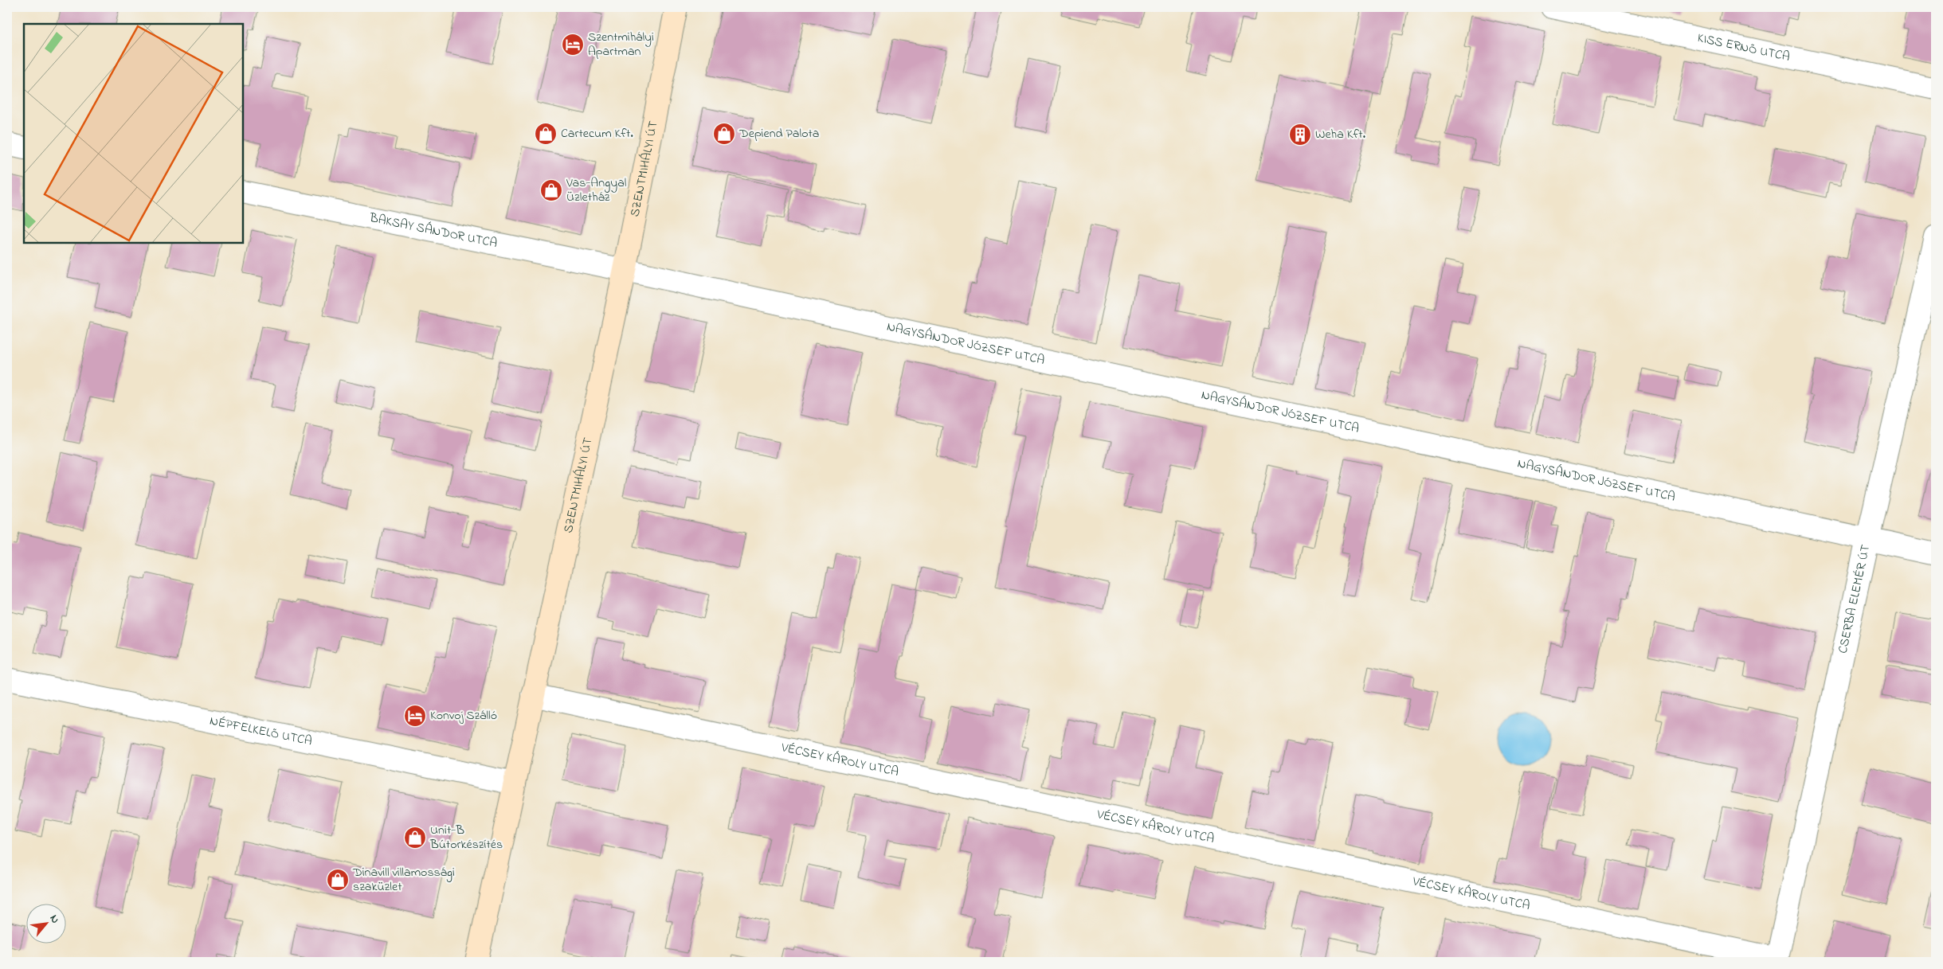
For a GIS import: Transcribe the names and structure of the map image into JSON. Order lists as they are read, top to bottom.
{
  "streets": {
    "main road": ["SZENTMIHÁLYI ÚT"],
    "street": [
      "KISS ERNŐ UTCA",
      "BAKSAY SÁNDOR UTCA",
      "NAGYSÁNDOR JÓZSEF UTCA",
      "CSERBA ELEMÉR ÚT",
      "NÉPFELKELŐ UTCA",
      "VÉCSEY KÁROLY UTCA"
    ]
  },
  "crossings": [
    ["SZENTMIHÁLYI ÚT", "BAKSAY SÁNDOR UTCA"],
    ["SZENTMIHÁLYI ÚT", "NAGYSÁNDOR JÓZSEF UTCA"],
    ["SZENTMIHÁLYI ÚT", "NÉPFELKELŐ UTCA"],
    ["SZENTMIHÁLYI ÚT", "VÉCSEY KÁROLY UTCA"],
    ["BAKSAY SÁNDOR UTCA", "NAGYSÁNDOR JÓZSEF UTCA"],
    ["NAGYSÁNDOR JÓZSEF UTCA", "CSERBA ELEMÉR ÚT"],
    ["CSERBA ELEMÉR ÚT", "VÉCSEY KÁROLY UTCA"]
  ],
  "places": {
    "hotel": ["Szentmihályi Apartman", "Konvoj Szálló"],
    "shop": [
      "Cartecum Kft.",
      "Depiend Palota",
      "Vas-Angyal Üzletház",
      "Unit-B Bútorkészítés",
      "Dinavill villamossági szaküzlet"
    ],
    "building": ["Weha Kft."]
  },
  "north": "top right"
}
